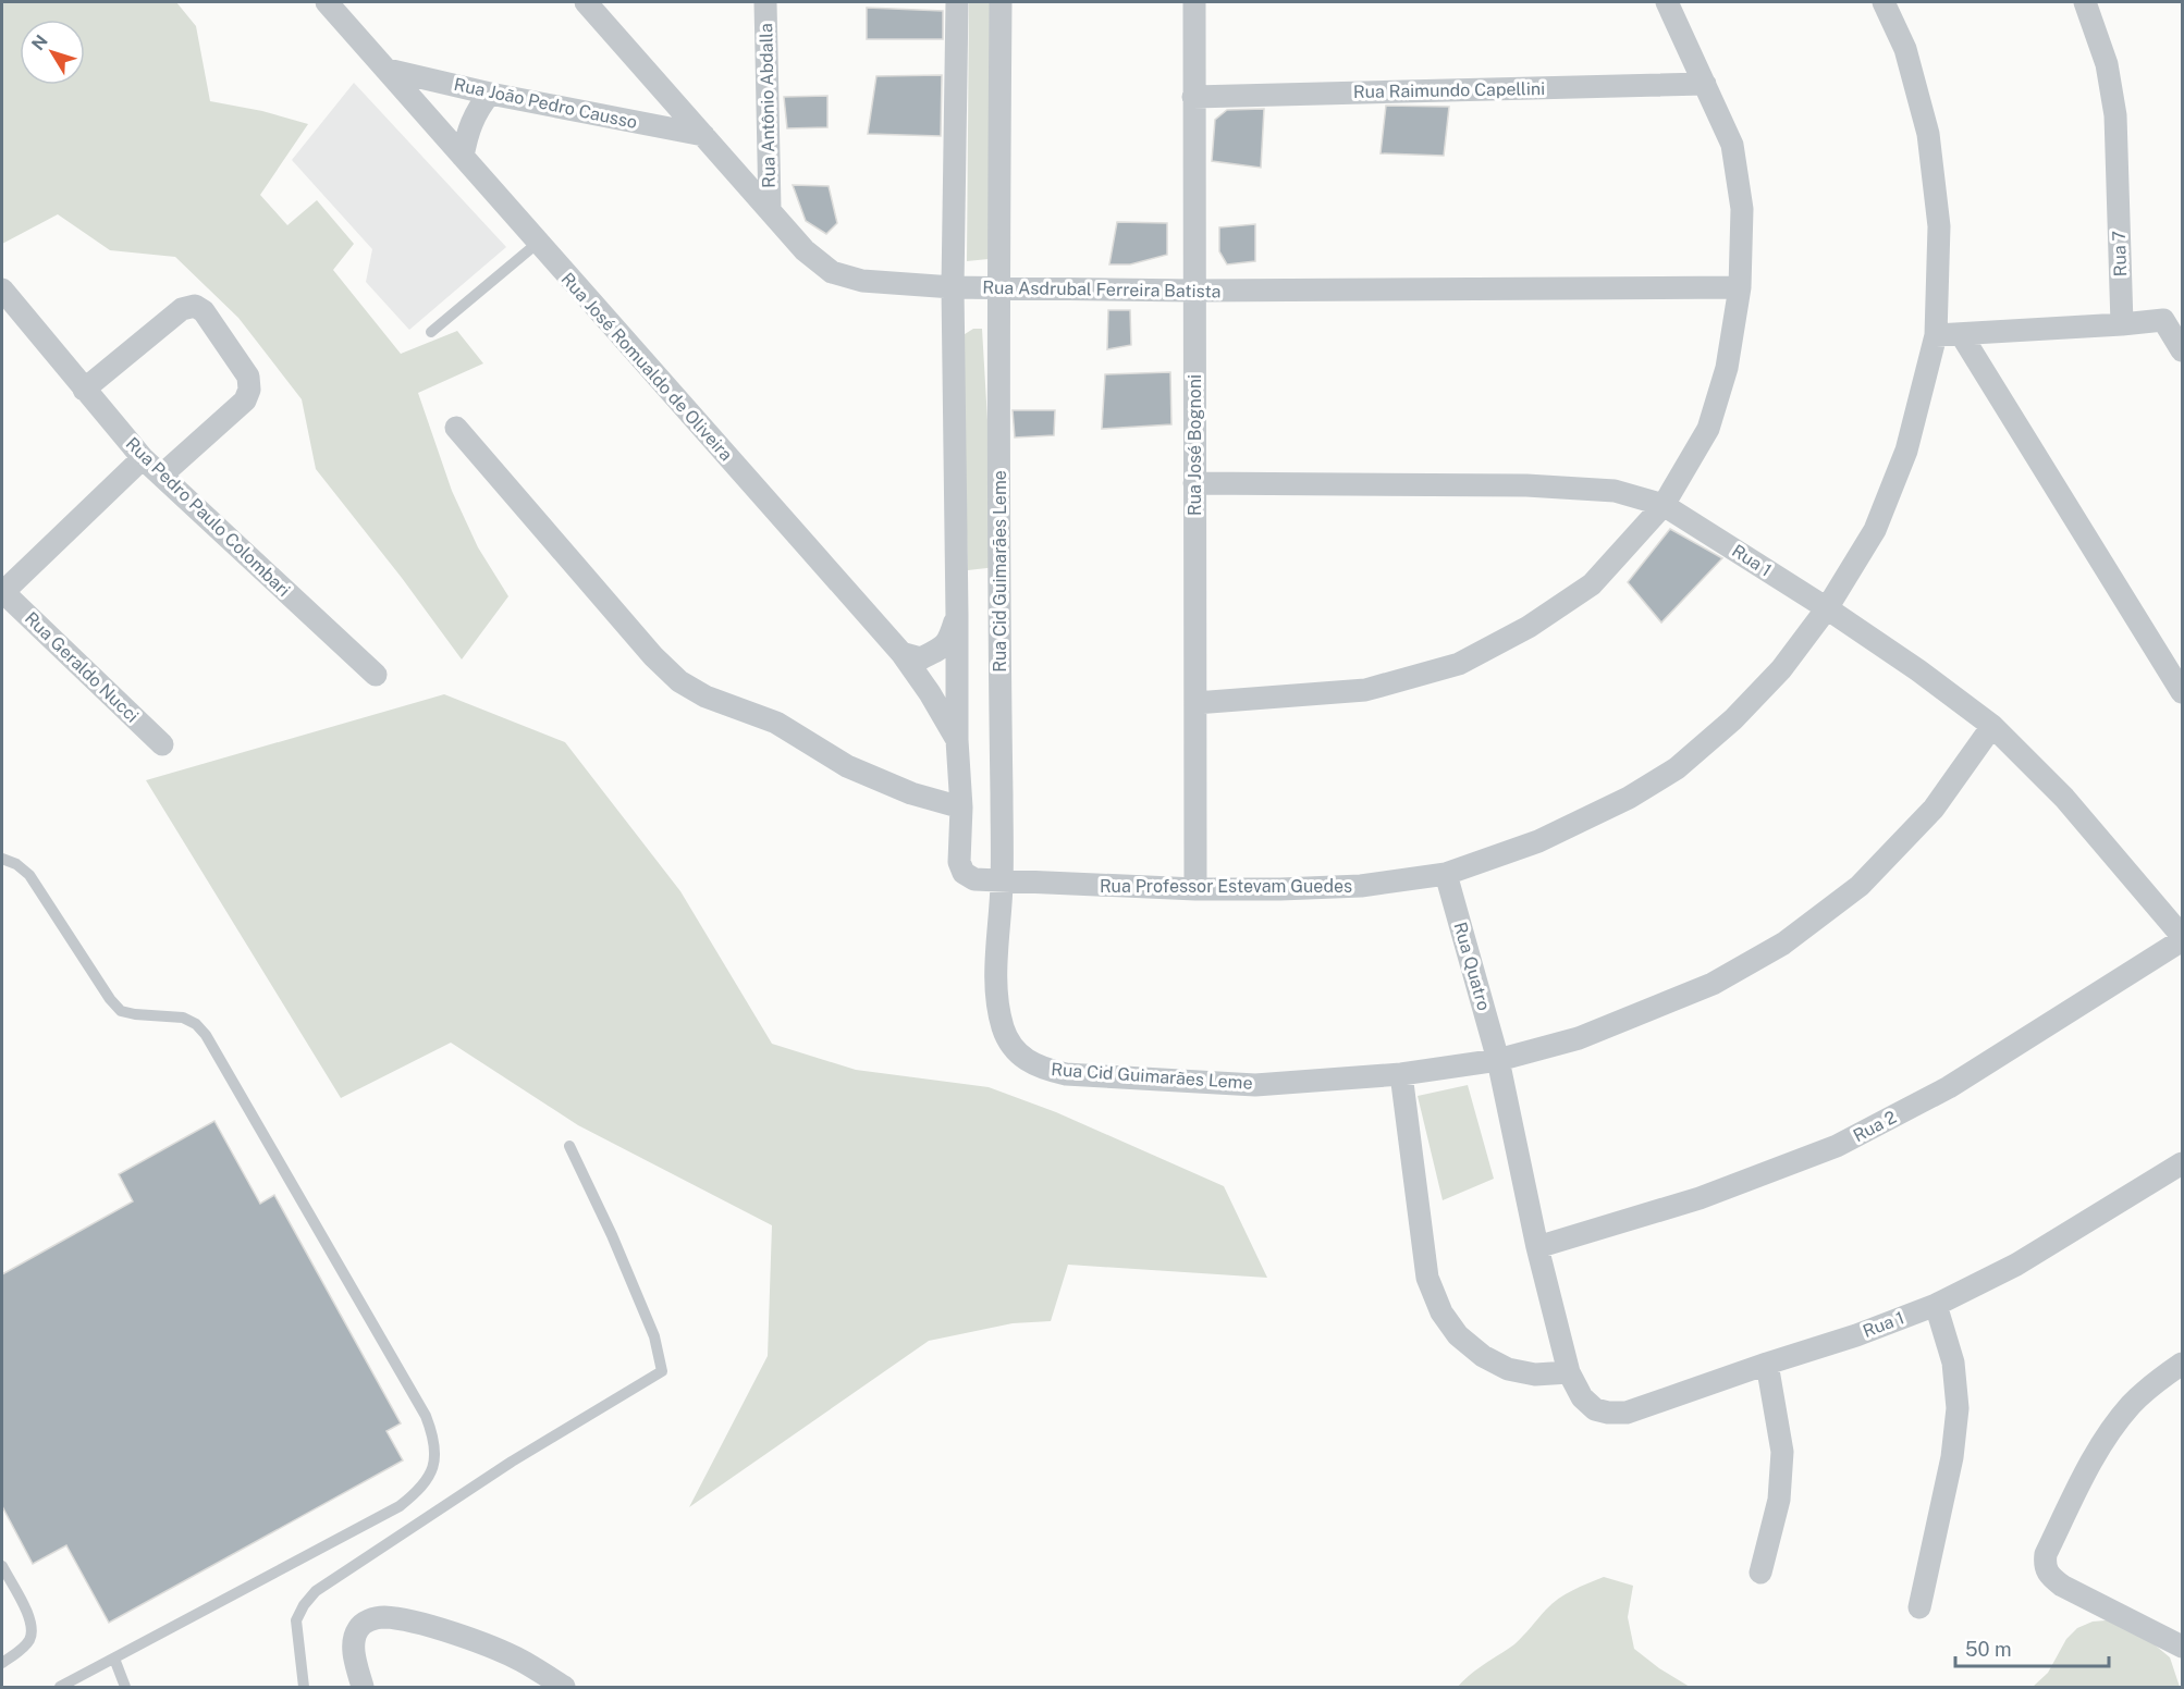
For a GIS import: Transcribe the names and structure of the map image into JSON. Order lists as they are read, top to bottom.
{
  "streets": {
    "street": [
      "Rua Raimundo Capellini",
      "Rua João Pedro Causso",
      "Rua Antônio Abdalla",
      "Rua 7",
      "Rua Asdrubal Ferreira Batista",
      "Rua José Romualdo de Oliveira",
      "Rua José Bognoni",
      "Rua Pedro Paulo Colombari",
      "Rua 1",
      "Rua Cid Guimarães Leme",
      "Rua Geraldo Nucci",
      "Rua Professor Estevam Guedes",
      "Rua Quatro",
      "Rua 2"
    ]
  },
  "crossings": [
    ["Rua Raimundo Capellini", "Rua José Bognoni"],
    ["Rua João Pedro Causso", "Rua Asdrubal Ferreira Batista"],
    ["Rua João Pedro Causso", "Rua José Romualdo de Oliveira"],
    ["Rua Antônio Abdalla", "Rua Asdrubal Ferreira Batista"],
    ["Rua Asdrubal Ferreira Batista", "Rua José Bognoni"],
    ["Rua Asdrubal Ferreira Batista", "Rua Cid Guimarães Leme"],
    ["Rua José Bognoni", "Rua 1"],
    ["Rua José Bognoni", "Rua Professor Estevam Guedes"],
    ["Rua 1", "Rua Cid Guimarães Leme"],
    ["Rua 1", "Rua Professor Estevam Guedes"],
    ["Rua 1", "Rua Quatro"],
    ["Rua 1", "Rua 2"],
    ["Rua Cid Guimarães Leme", "Rua Professor Estevam Guedes"],
    ["Rua Cid Guimarães Leme", "Rua Quatro"],
    ["Rua Professor Estevam Guedes", "Rua Quatro"],
    ["Rua Quatro", "Rua 2"]
  ],
  "scale_bar": "50 m",
  "north": "top left"
}
